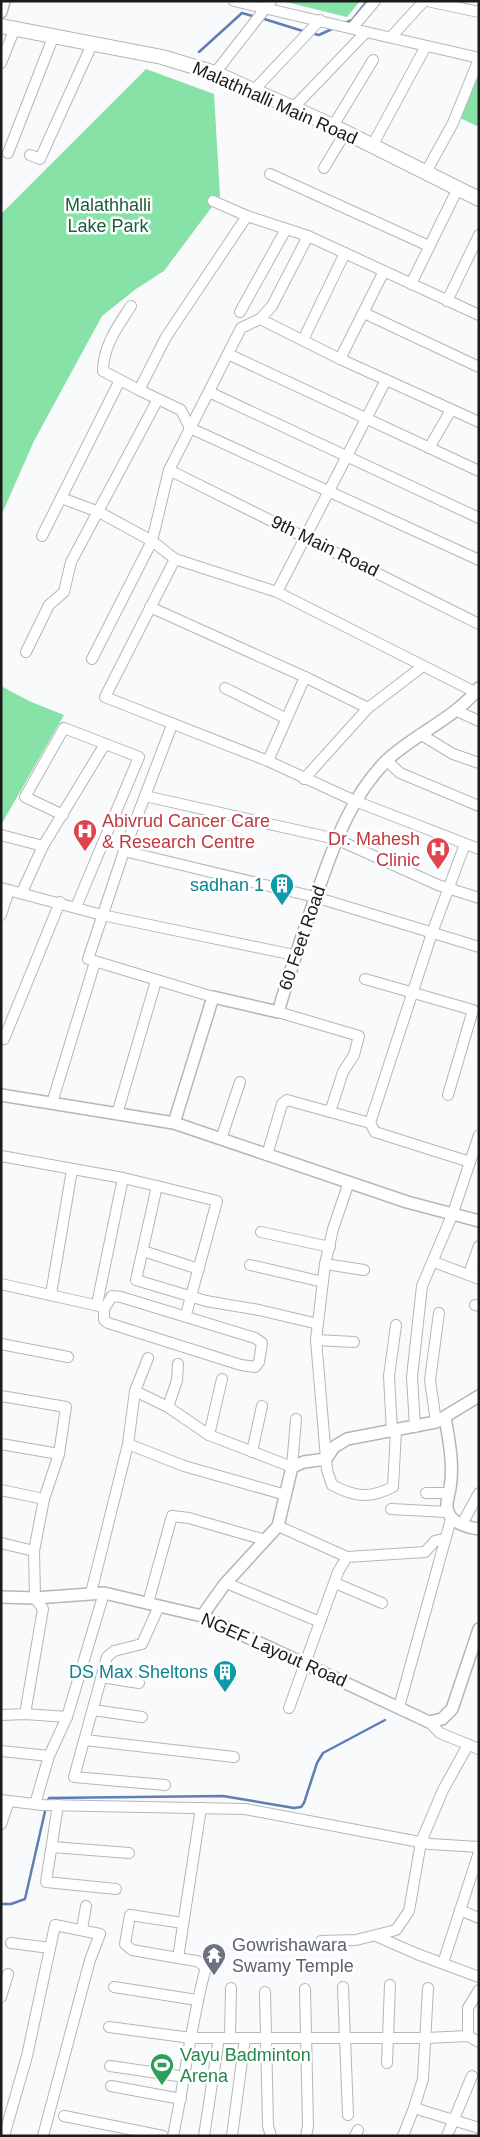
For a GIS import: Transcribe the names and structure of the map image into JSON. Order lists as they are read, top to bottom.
{
  "streets": {
    "main road": ["Malathhalli Main Road"],
    "street": ["9th Main Road", "60 Feet Road", "NGEF Layout Road"]
  },
  "parks": ["Malathhalli Lake Park"],
  "places": {
    "hospital": ["Abivrud Cancer Care & Research Centre", "Dr. Mahesh Clinic"],
    "building": ["sadhan 1", "DS Max Sheltons"],
    "temple": ["Gowrishawara Swamy Temple"],
    "sports": ["Vayu Badminton Arena"]
  }
}
